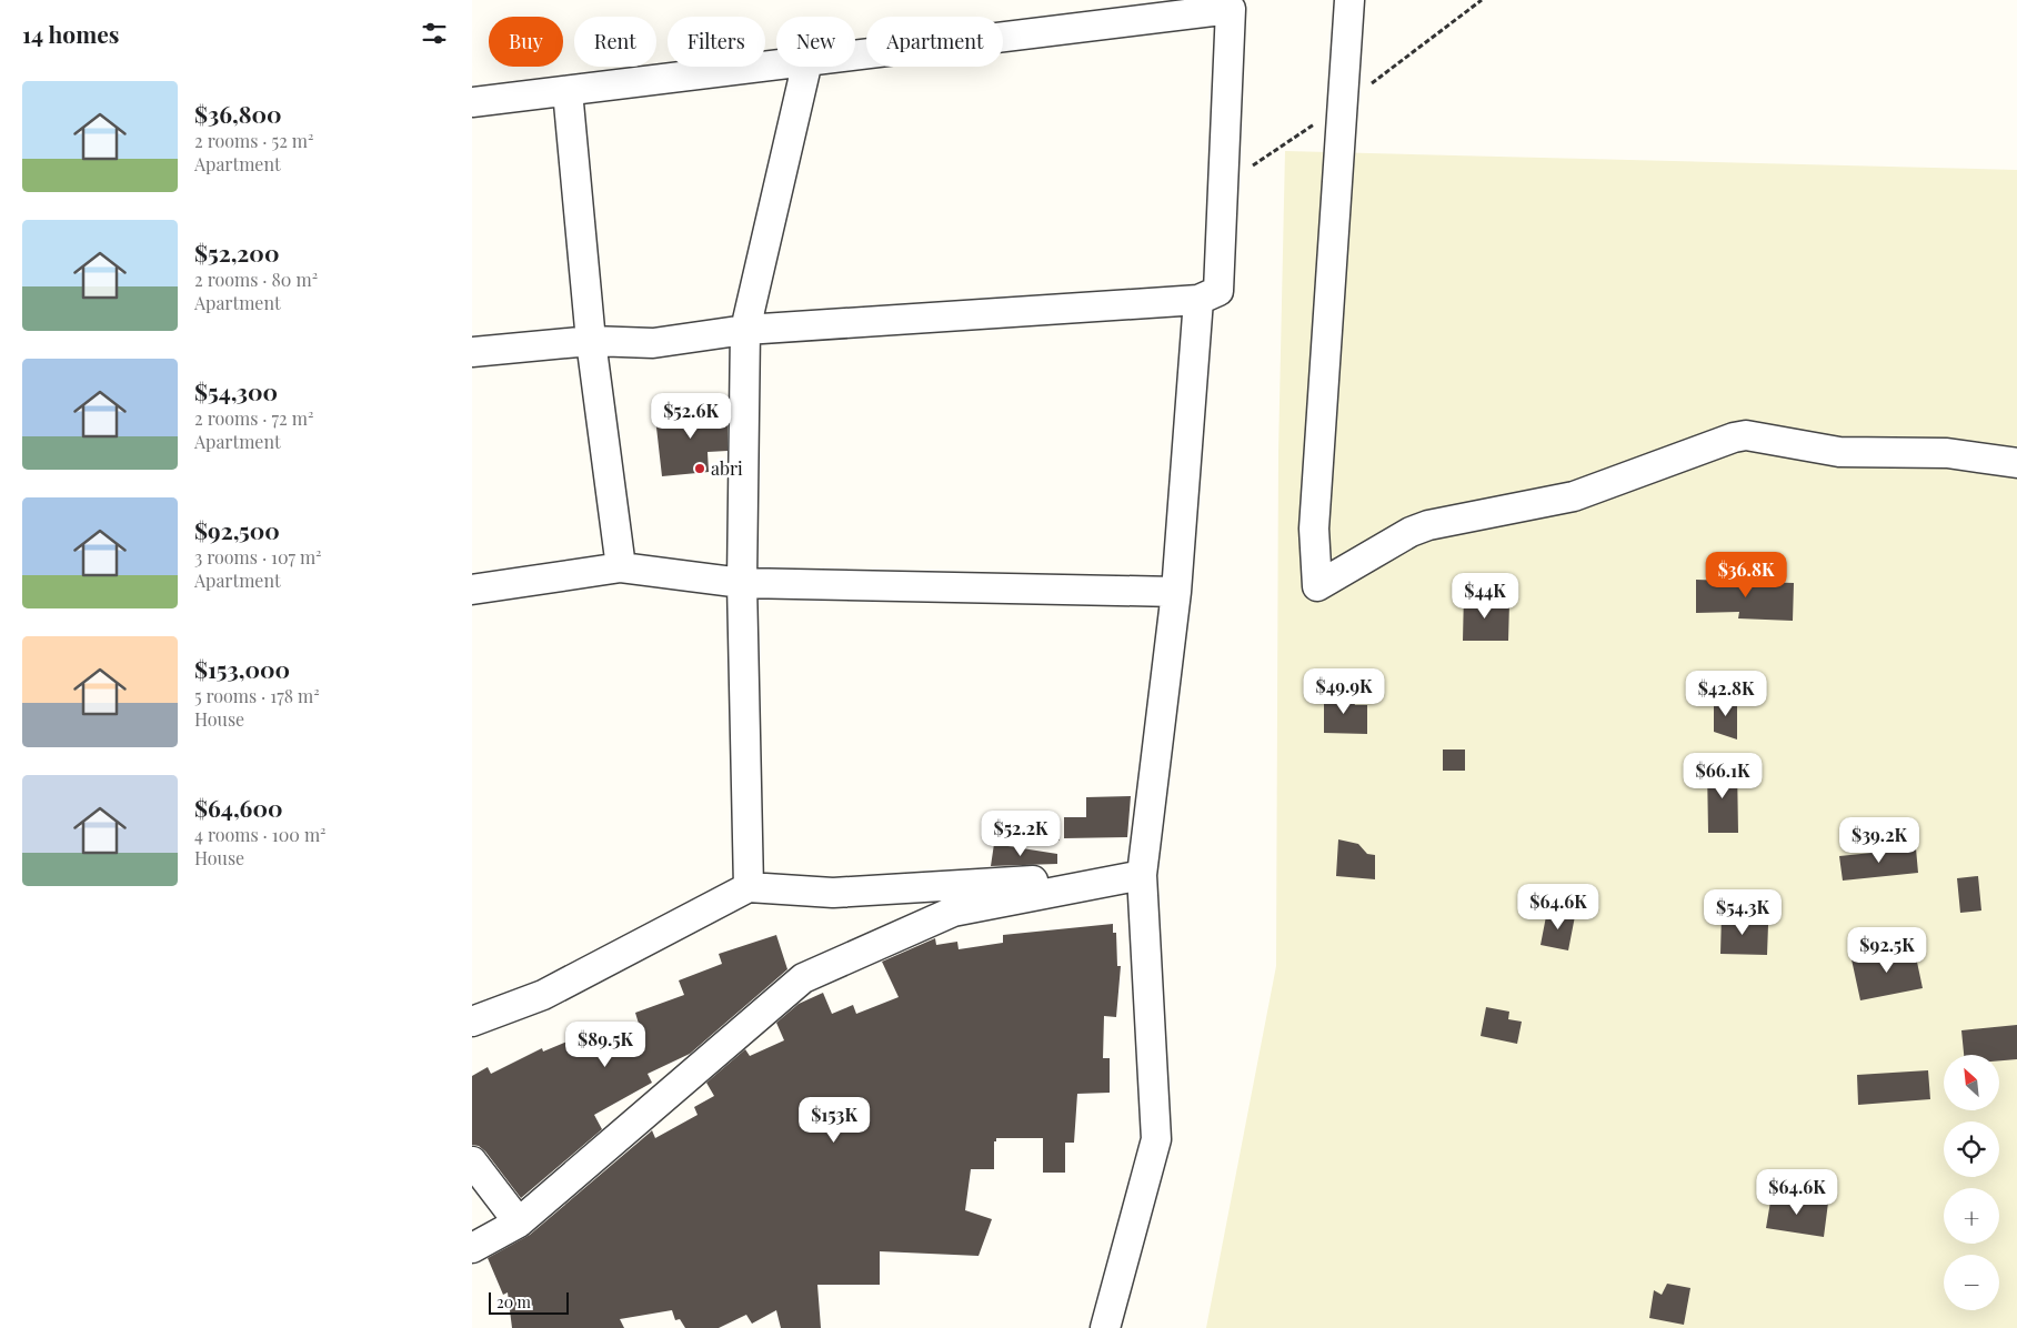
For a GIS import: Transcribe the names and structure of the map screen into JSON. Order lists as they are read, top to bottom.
{
  "places": ["abri"],
  "scale_bar": "20 m",
  "north": "top left",
  "page": {
    "heading": "14 homes",
    "chip": [
      "Buy",
      "Rent",
      "Filters",
      "New",
      "Apartment"
    ],
    "list": [
      {
        "name": "$36,800",
        "note": "2 rooms · 52 m² · Apartment"
      },
      {
        "name": "$52,200",
        "note": "2 rooms · 80 m² · Apartment"
      },
      {
        "name": "$54,300",
        "note": "2 rooms · 72 m² · Apartment"
      },
      {
        "name": "$92,500",
        "note": "3 rooms · 107 m² · Apartment"
      },
      {
        "name": "$153,000",
        "note": "5 rooms · 178 m² · House"
      },
      {
        "name": "$64,600",
        "note": "4 rooms · 100 m² · House"
      }
    ],
    "price": [
      "$52.6K",
      "$36.8K",
      "$44K",
      "$49.9K",
      "$42.8K",
      "$66.1K",
      "$52.2K",
      "$39.2K",
      "$64.6K",
      "$54.3K",
      "$92.5K",
      "$89.5K",
      "$153K",
      "$64.6K"
    ],
    "map_buttons": ["+", "−"],
    "scale": "20 m"
  }
}
